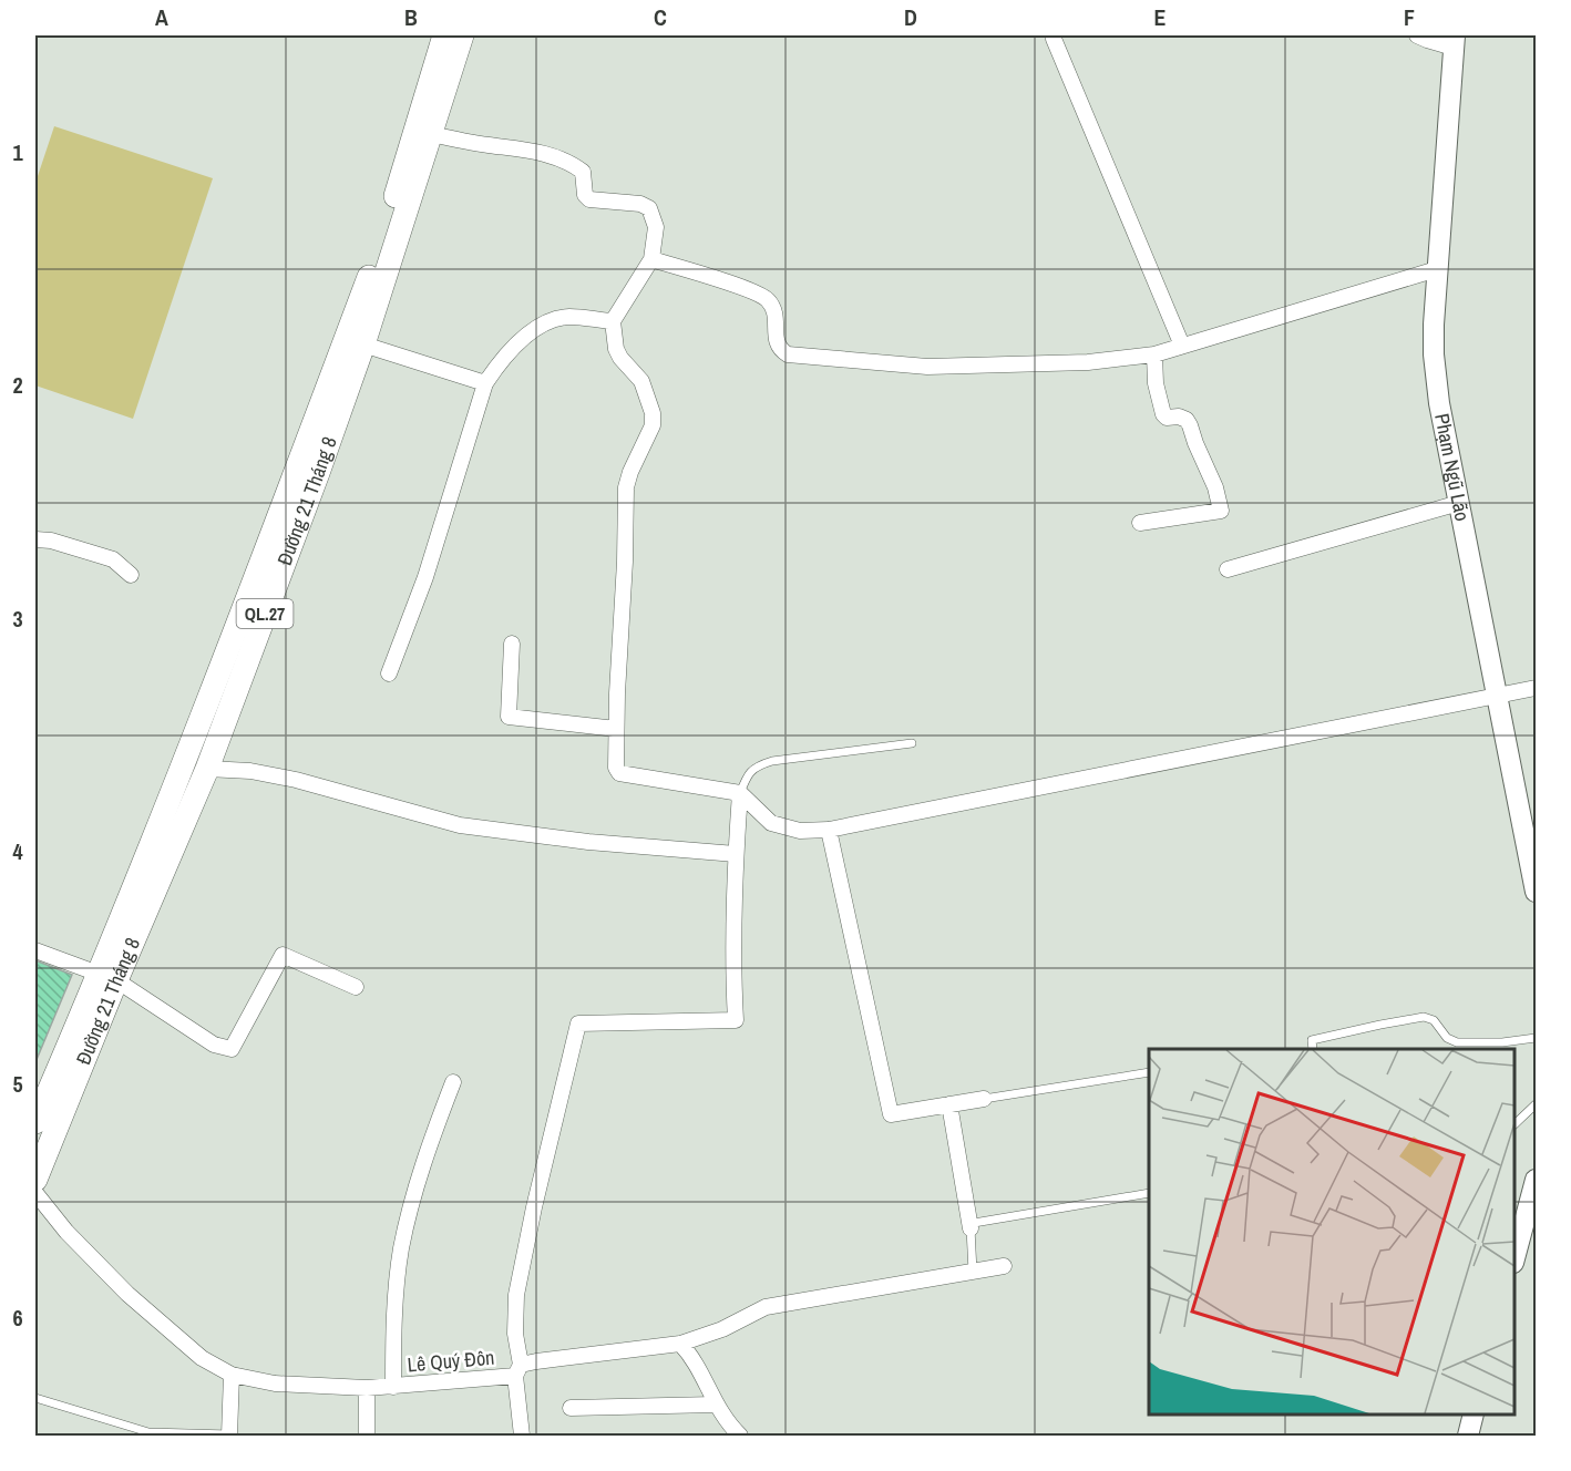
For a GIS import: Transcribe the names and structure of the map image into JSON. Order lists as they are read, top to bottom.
{
  "streets": {
    "main road": ["Đường 21 Tháng 8", "QL.27"],
    "street": ["Phạm Ngũ Lão", "Lê Quý Đôn"]
  },
  "grid": {
    "columns": [
      "A",
      "B",
      "C",
      "D",
      "E",
      "F"
    ],
    "rows": [
      "1",
      "2",
      "3",
      "4",
      "5",
      "6"
    ]
  }
}
